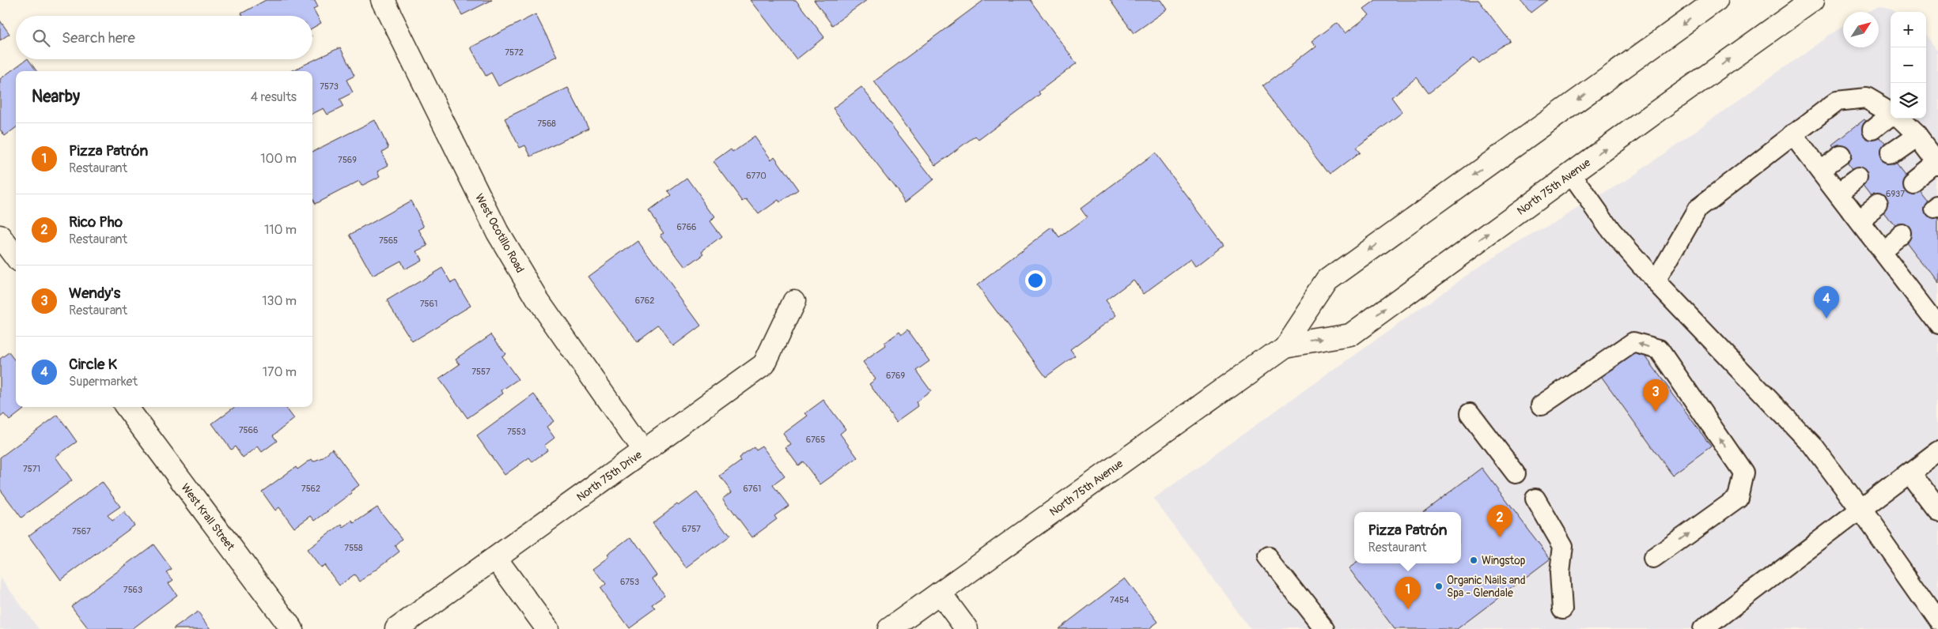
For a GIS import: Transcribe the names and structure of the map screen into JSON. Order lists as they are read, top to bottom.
{
  "streets": {
    "main road": [
      "North 75th Avenue",
      "West Ocotillo Road",
      "North 75th Drive",
      "West Krall Street"
    ]
  },
  "crossings": [
    ["West Ocotillo Road", "North 75th Drive"]
  ],
  "places": ["Wingstop", "Organic Nails and Spa - Glendale"],
  "house_numbers": [
    "7572",
    "7573",
    "7568",
    "7569",
    "6770",
    "6937",
    "6766",
    "7565",
    "6762",
    "7561",
    "7557",
    "6769",
    "7566",
    "7553",
    "6765",
    "7571",
    "7562",
    "6761",
    "6757",
    "7567",
    "7558",
    "6753",
    "7563",
    "7454"
  ],
  "north": "top right",
  "page": {
    "map_buttons": ["+", "−"],
    "search": "Search here",
    "heading": ["Nearby", "4 results"],
    "list": [
      {
        "mark": "1",
        "name": "Pizza Patrón",
        "note": "Restaurant",
        "value": "100 m"
      },
      {
        "mark": "2",
        "name": "Rico Pho",
        "note": "Restaurant",
        "value": "110 m"
      },
      {
        "mark": "3",
        "name": "Wendy's",
        "note": "Restaurant",
        "value": "130 m"
      },
      {
        "mark": "4",
        "name": "Circle K",
        "note": "Supermarket",
        "value": "170 m"
      }
    ],
    "pins": [
      "4",
      "3",
      "2",
      "1"
    ],
    "popup": ["Pizza Patrón", "Restaurant"]
  }
}
